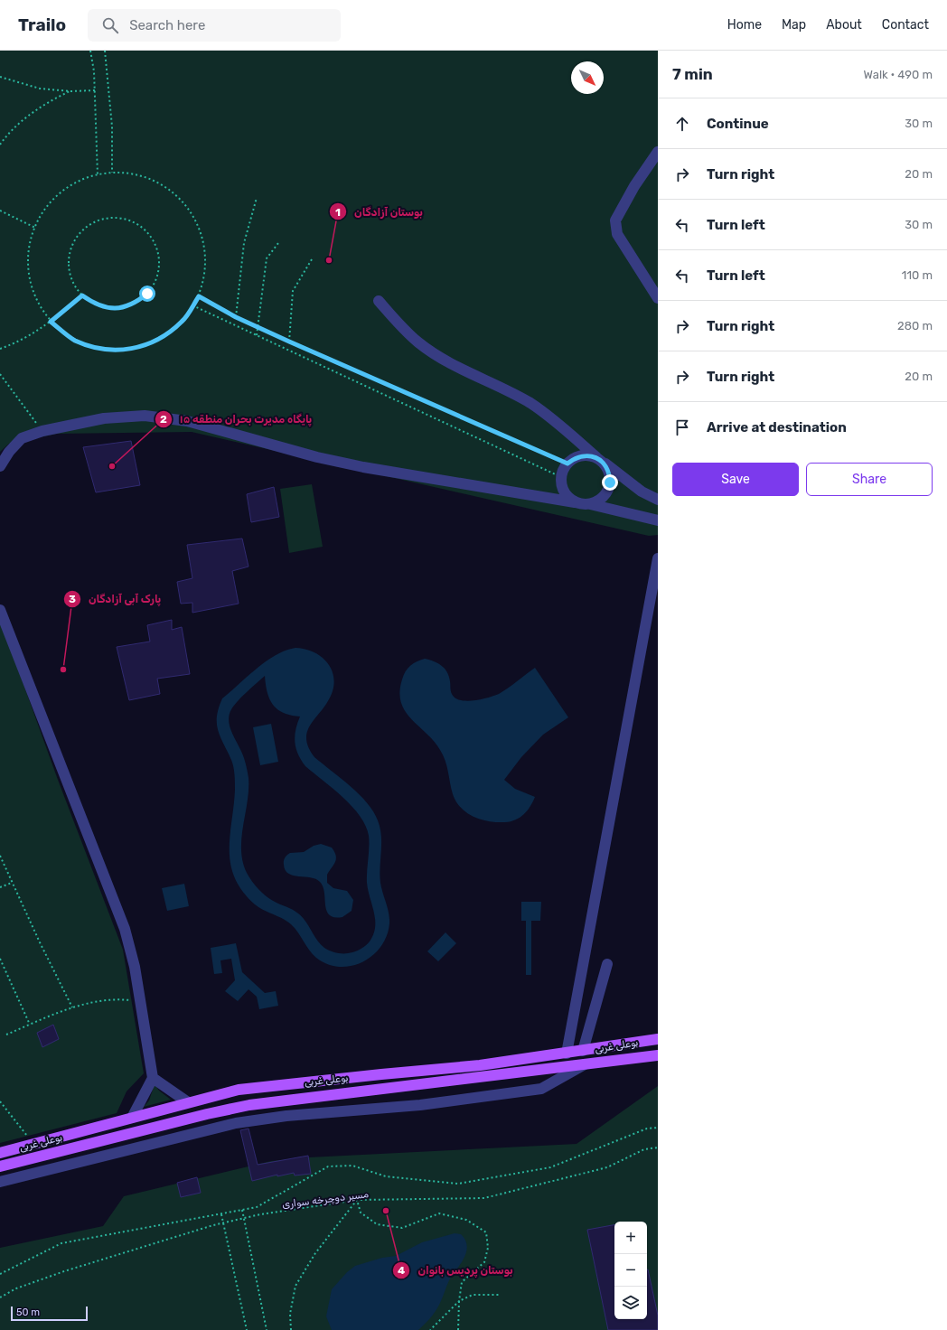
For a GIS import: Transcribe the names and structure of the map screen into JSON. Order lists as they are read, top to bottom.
{
  "streets": {
    "main road": ["بوعلی غربی"],
    "path": ["مسیر دوچرخه سواری"]
  },
  "places": [
    "بوستان آزادگان",
    "پایگاه مدیرت بحران منطقه ۱۵",
    "پارک آبی آزادگان",
    "بوستان پردیس بانوان"
  ],
  "scale_bar": "50 m",
  "north": "bottom right",
  "page": {
    "header": "Trailo",
    "search": "Search here",
    "nav": [
      "Home",
      "Map",
      "About",
      "Contact"
    ],
    "heading": ["7 min", "Walk · 490 m"],
    "list": [
      ["Continue", "30 m"],
      ["Turn right", "20 m"],
      ["Turn left", "30 m"],
      ["Turn left", "110 m"],
      ["Turn right", "280 m"],
      ["Turn right", "20 m"],
      "Arrive at destination"
    ],
    "buttons": ["Save", "Share"],
    "map_buttons": ["+", "−"],
    "scale": "50 m"
  }
}
